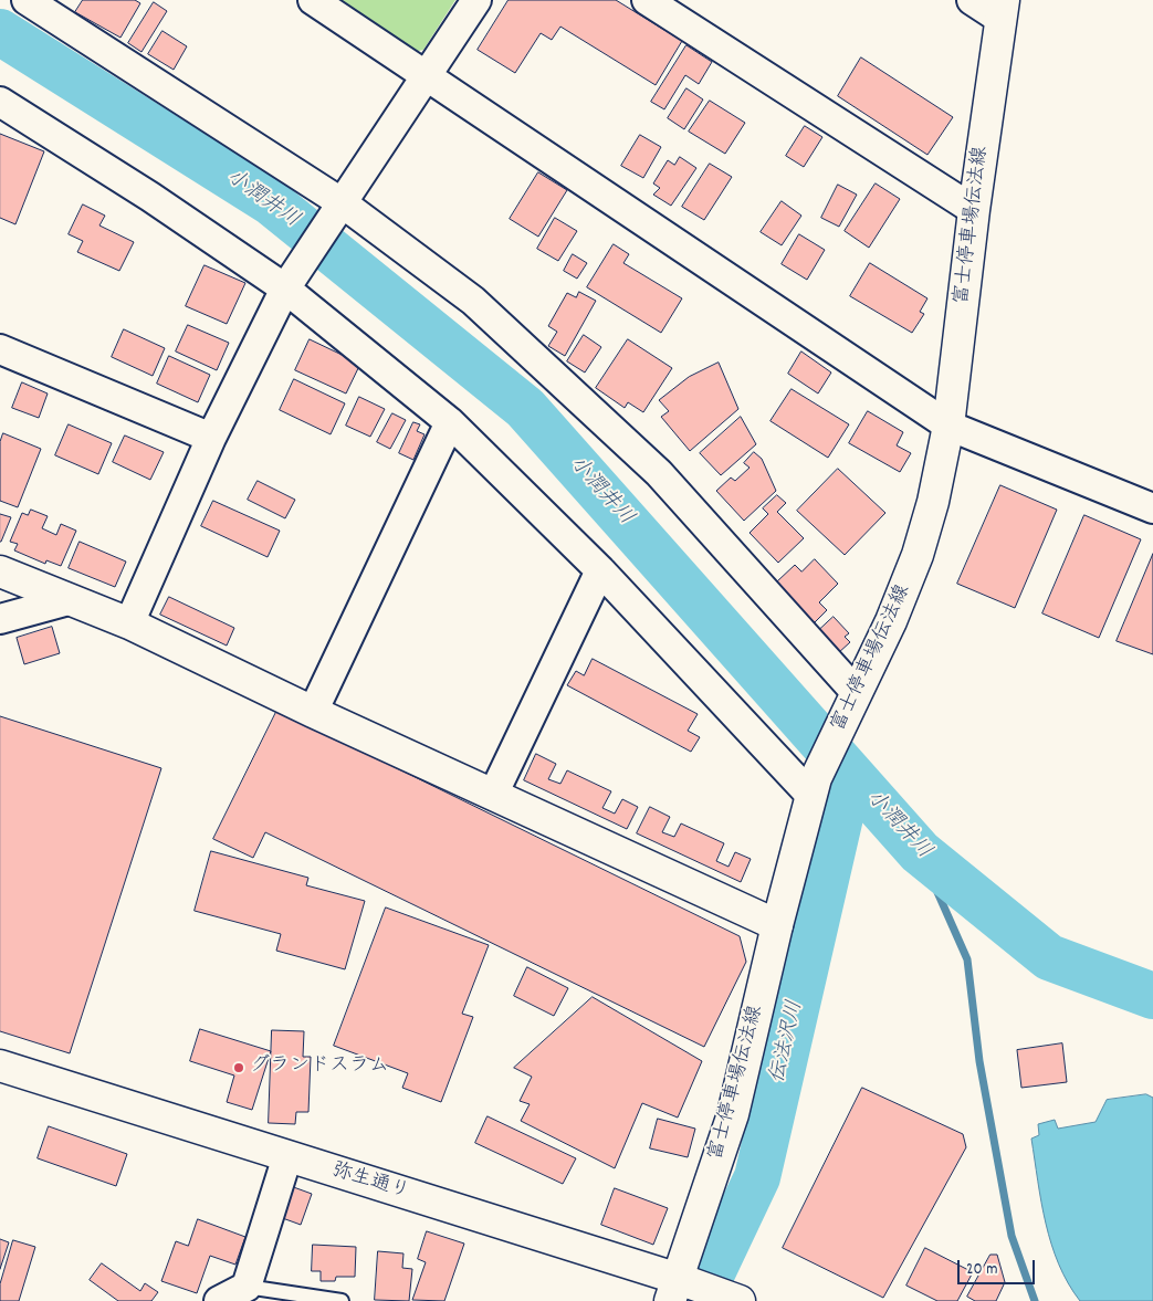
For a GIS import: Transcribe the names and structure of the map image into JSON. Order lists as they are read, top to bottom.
{
  "streets": {
    "street": ["富士停車場伝法線", "弥生通り"]
  },
  "crossings": [
    ["富士停車場伝法線", "弥生通り"]
  ],
  "water": ["小潤井川", "伝法沢川"],
  "places": ["グランドスラム"],
  "scale_bar": "20 m"
}
